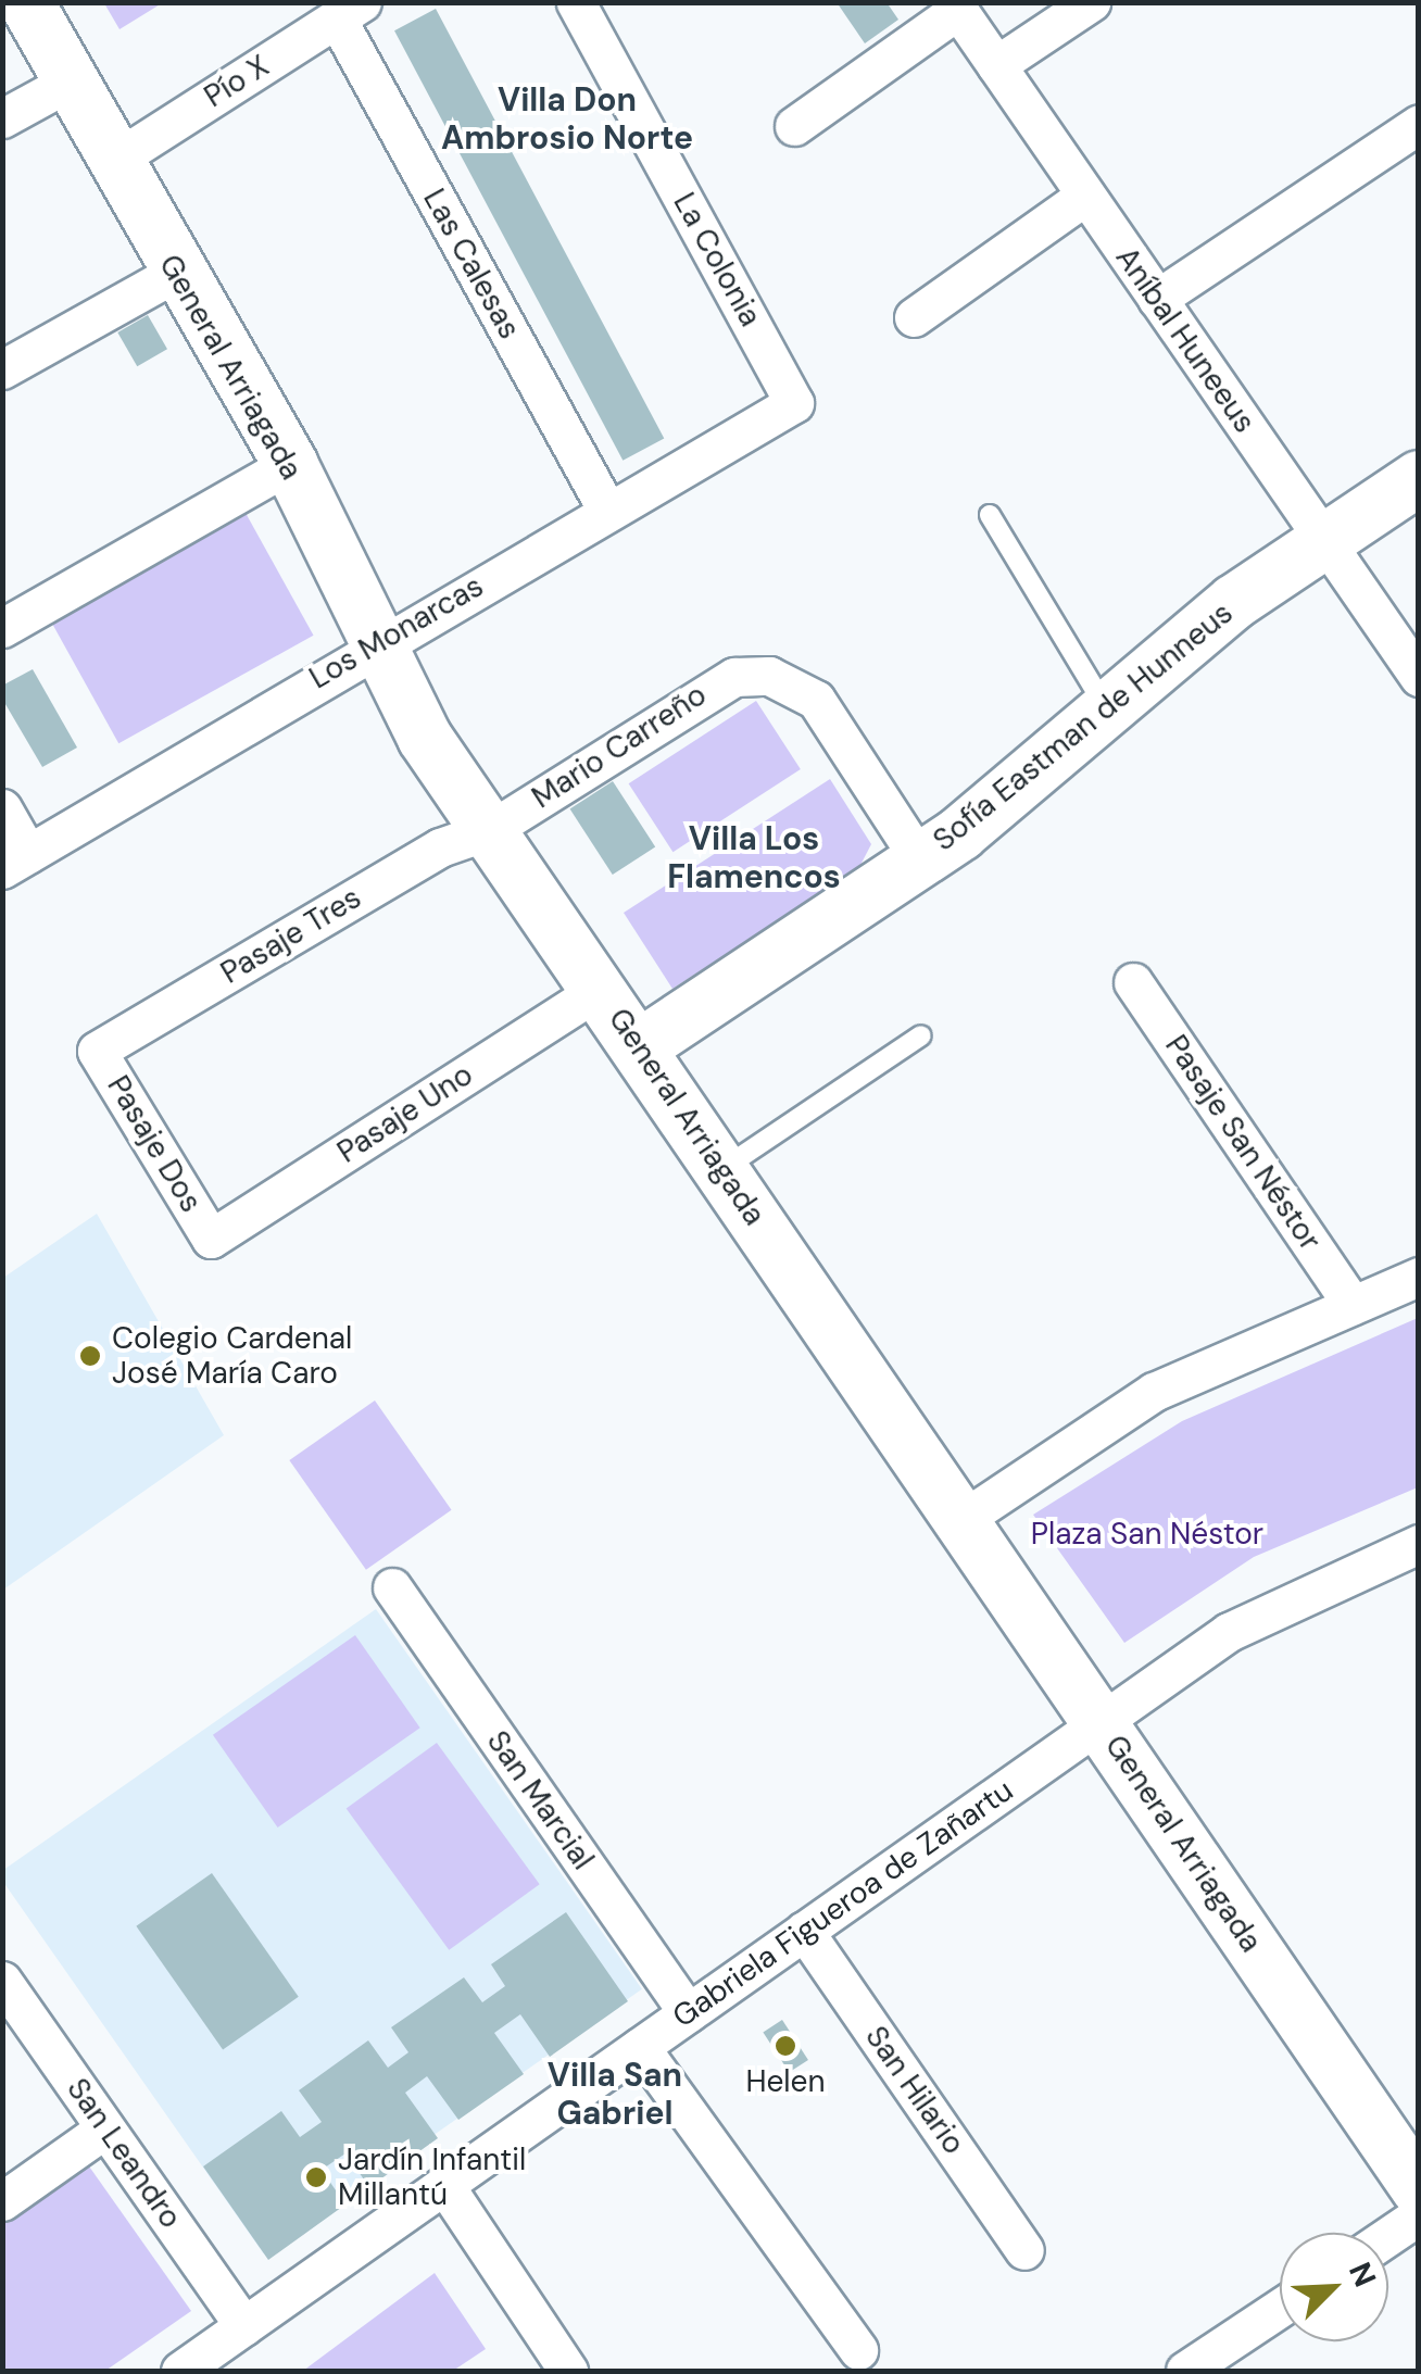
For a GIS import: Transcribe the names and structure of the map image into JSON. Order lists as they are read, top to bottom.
{
  "streets": {
    "street": [
      "Pío X",
      "La Colonia",
      "Las Calesas",
      "Aníbal Huneeus",
      "General Arriagada",
      "Los Monarcas",
      "Sofía Eastman de Hunneus",
      "Mario Carreño",
      "Pasaje Tres",
      "Pasaje Uno",
      "Pasaje San Néstor",
      "Pasaje Dos",
      "San Marcial",
      "Gabriela Figueroa de Zañartu",
      "San Hilario",
      "San Leandro"
    ]
  },
  "crossings": [
    ["Pío X", "Las Calesas"],
    ["Pío X", "General Arriagada"],
    ["La Colonia", "Los Monarcas"],
    ["Las Calesas", "Los Monarcas"],
    ["Aníbal Huneeus", "Sofía Eastman de Hunneus"],
    ["General Arriagada", "Los Monarcas"],
    ["General Arriagada", "Sofía Eastman de Hunneus"],
    ["General Arriagada", "Mario Carreño"],
    ["General Arriagada", "Pasaje Tres"],
    ["General Arriagada", "Pasaje Uno"],
    ["General Arriagada", "Gabriela Figueroa de Zañartu"],
    ["Sofía Eastman de Hunneus", "Mario Carreño"],
    ["Mario Carreño", "Pasaje Tres"],
    ["Pasaje Tres", "Pasaje Dos"],
    ["Pasaje Uno", "Pasaje Dos"],
    ["San Marcial", "Gabriela Figueroa de Zañartu"],
    ["Gabriela Figueroa de Zañartu", "San Hilario"],
    ["Gabriela Figueroa de Zañartu", "San Leandro"]
  ],
  "districts": ["Villa Don Ambrosio Norte", "Villa Los Flamencos", "Villa San Gabriel"],
  "parks": ["Plaza San Néstor"],
  "places": ["Colegio Cardenal José María Caro", "Helen", "Jardín Infantil Millantú"],
  "north": "top right"
}
